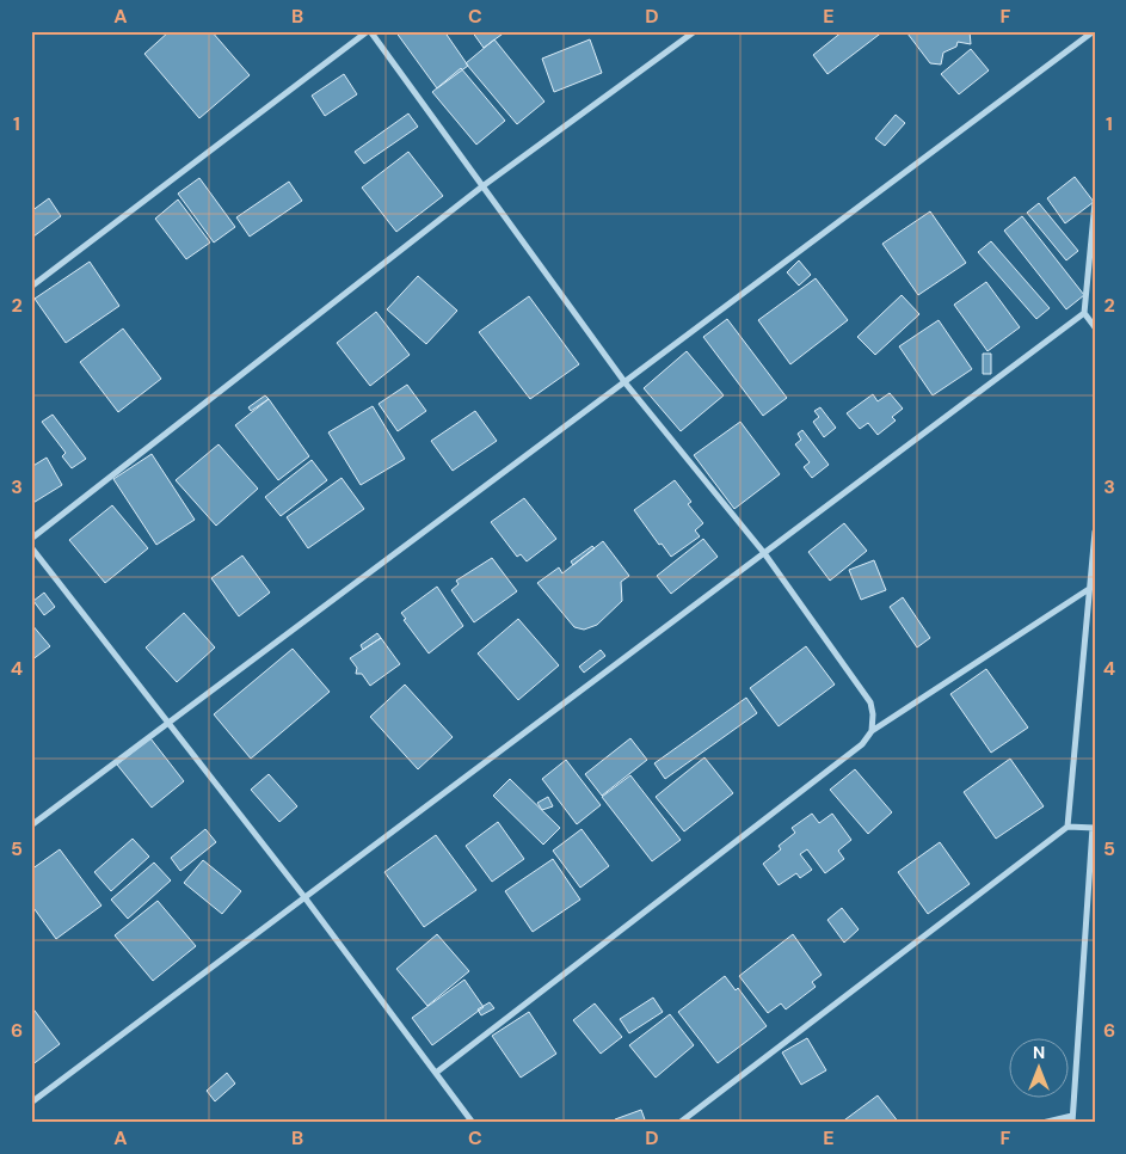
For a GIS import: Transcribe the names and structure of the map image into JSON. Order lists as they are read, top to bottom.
{
  "north": "top",
  "grid": {
    "columns": [
      "A",
      "B",
      "C",
      "D",
      "E",
      "F"
    ],
    "rows": [
      "1",
      "2",
      "3",
      "4",
      "5",
      "6"
    ]
  }
}
